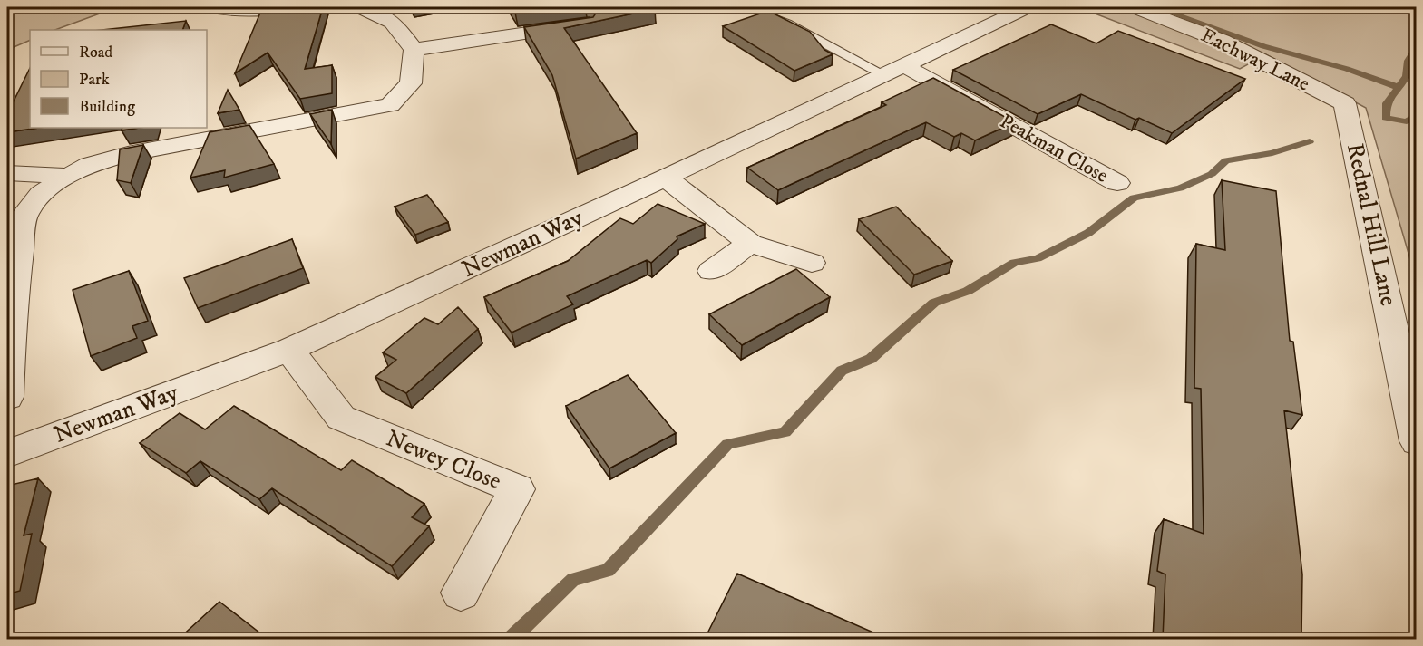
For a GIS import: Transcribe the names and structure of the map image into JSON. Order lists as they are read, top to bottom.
{
  "streets": {
    "street": [
      "Eachway Lane",
      "Peakman Close",
      "Rednal Hill Lane",
      "Newman Way",
      "Newey Close"
    ]
  },
  "crossings": [
    ["Eachway Lane", "Rednal Hill Lane"],
    ["Peakman Close", "Newman Way"],
    ["Newman Way", "Newey Close"]
  ],
  "legend": ["Road", "Park", "Building"]
}
